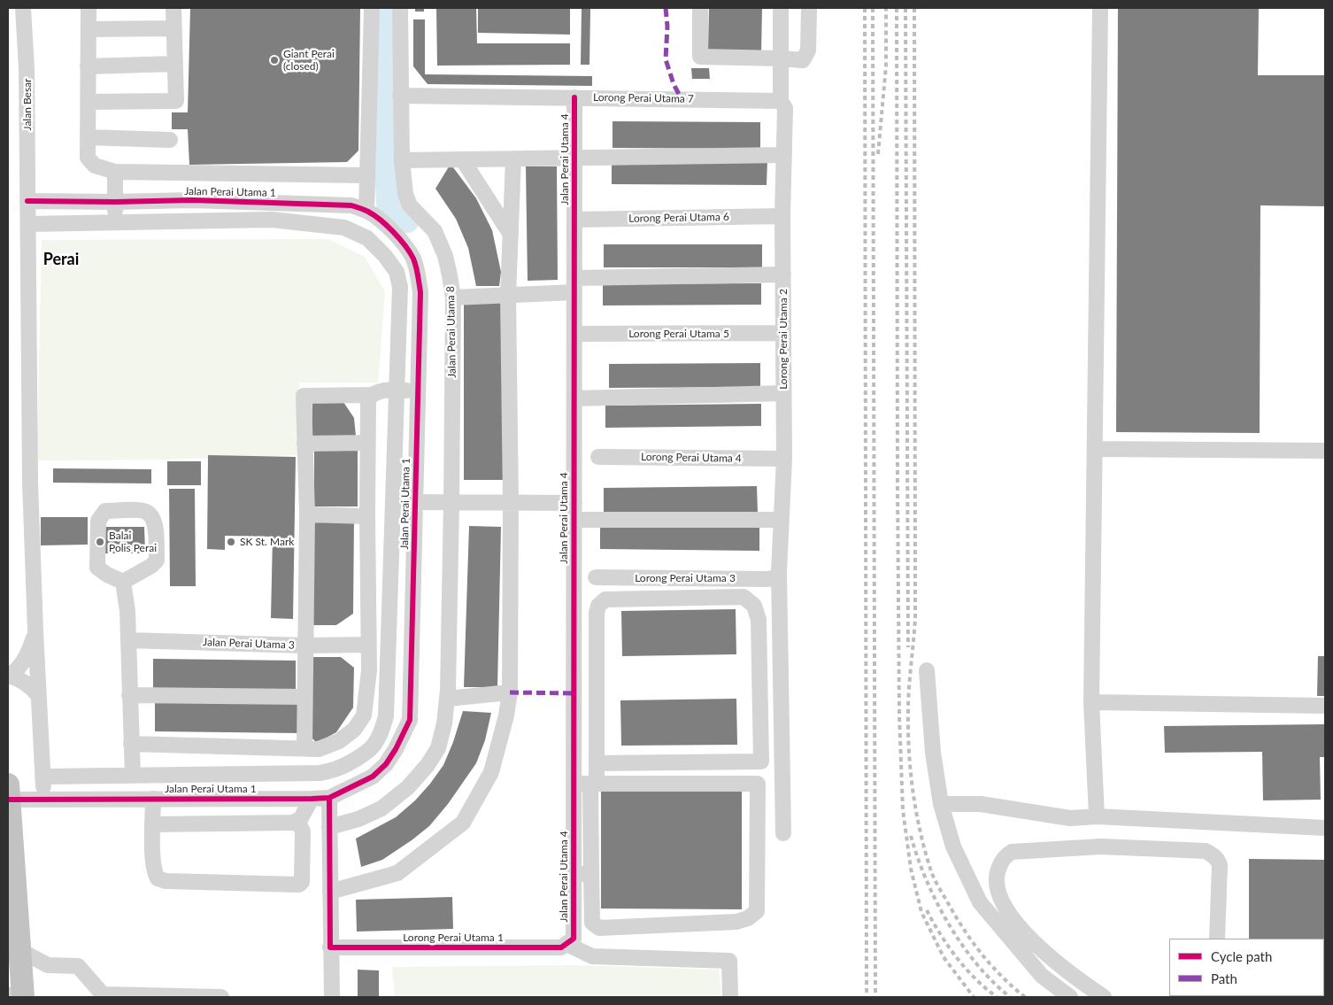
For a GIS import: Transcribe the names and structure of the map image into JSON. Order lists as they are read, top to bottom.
{
  "streets": {
    "street": [
      "Lorong Perai Utama 7",
      "Jalan Besar",
      "Jalan Perai Utama 4",
      "Jalan Perai Utama 1",
      "Lorong Perai Utama 6",
      "Jalan Perai Utama 8",
      "Lorong Perai Utama 5",
      "Lorong Perai Utama 2",
      "Lorong Perai Utama 4",
      "Lorong Perai Utama 3",
      "Jalan Perai Utama 3",
      "Lorong Perai Utama 1"
    ]
  },
  "crossings": [
    ["Lorong Perai Utama 7", "Jalan Perai Utama 4"],
    ["Lorong Perai Utama 7", "Jalan Perai Utama 8"],
    ["Lorong Perai Utama 7", "Lorong Perai Utama 2"],
    ["Jalan Besar", "Jalan Perai Utama 1"],
    ["Jalan Perai Utama 4", "Lorong Perai Utama 6"],
    ["Jalan Perai Utama 4", "Lorong Perai Utama 5"],
    ["Jalan Perai Utama 4", "Lorong Perai Utama 1"],
    ["Lorong Perai Utama 6", "Lorong Perai Utama 2"],
    ["Lorong Perai Utama 5", "Lorong Perai Utama 2"],
    ["Lorong Perai Utama 2", "Lorong Perai Utama 4"],
    ["Lorong Perai Utama 2", "Lorong Perai Utama 3"]
  ],
  "districts": ["Perai"],
  "places": ["Giant Perai (closed)", "Balai Polis Perai", "SK St. Mark"],
  "legend": ["Cycle path", "Path"]
}
